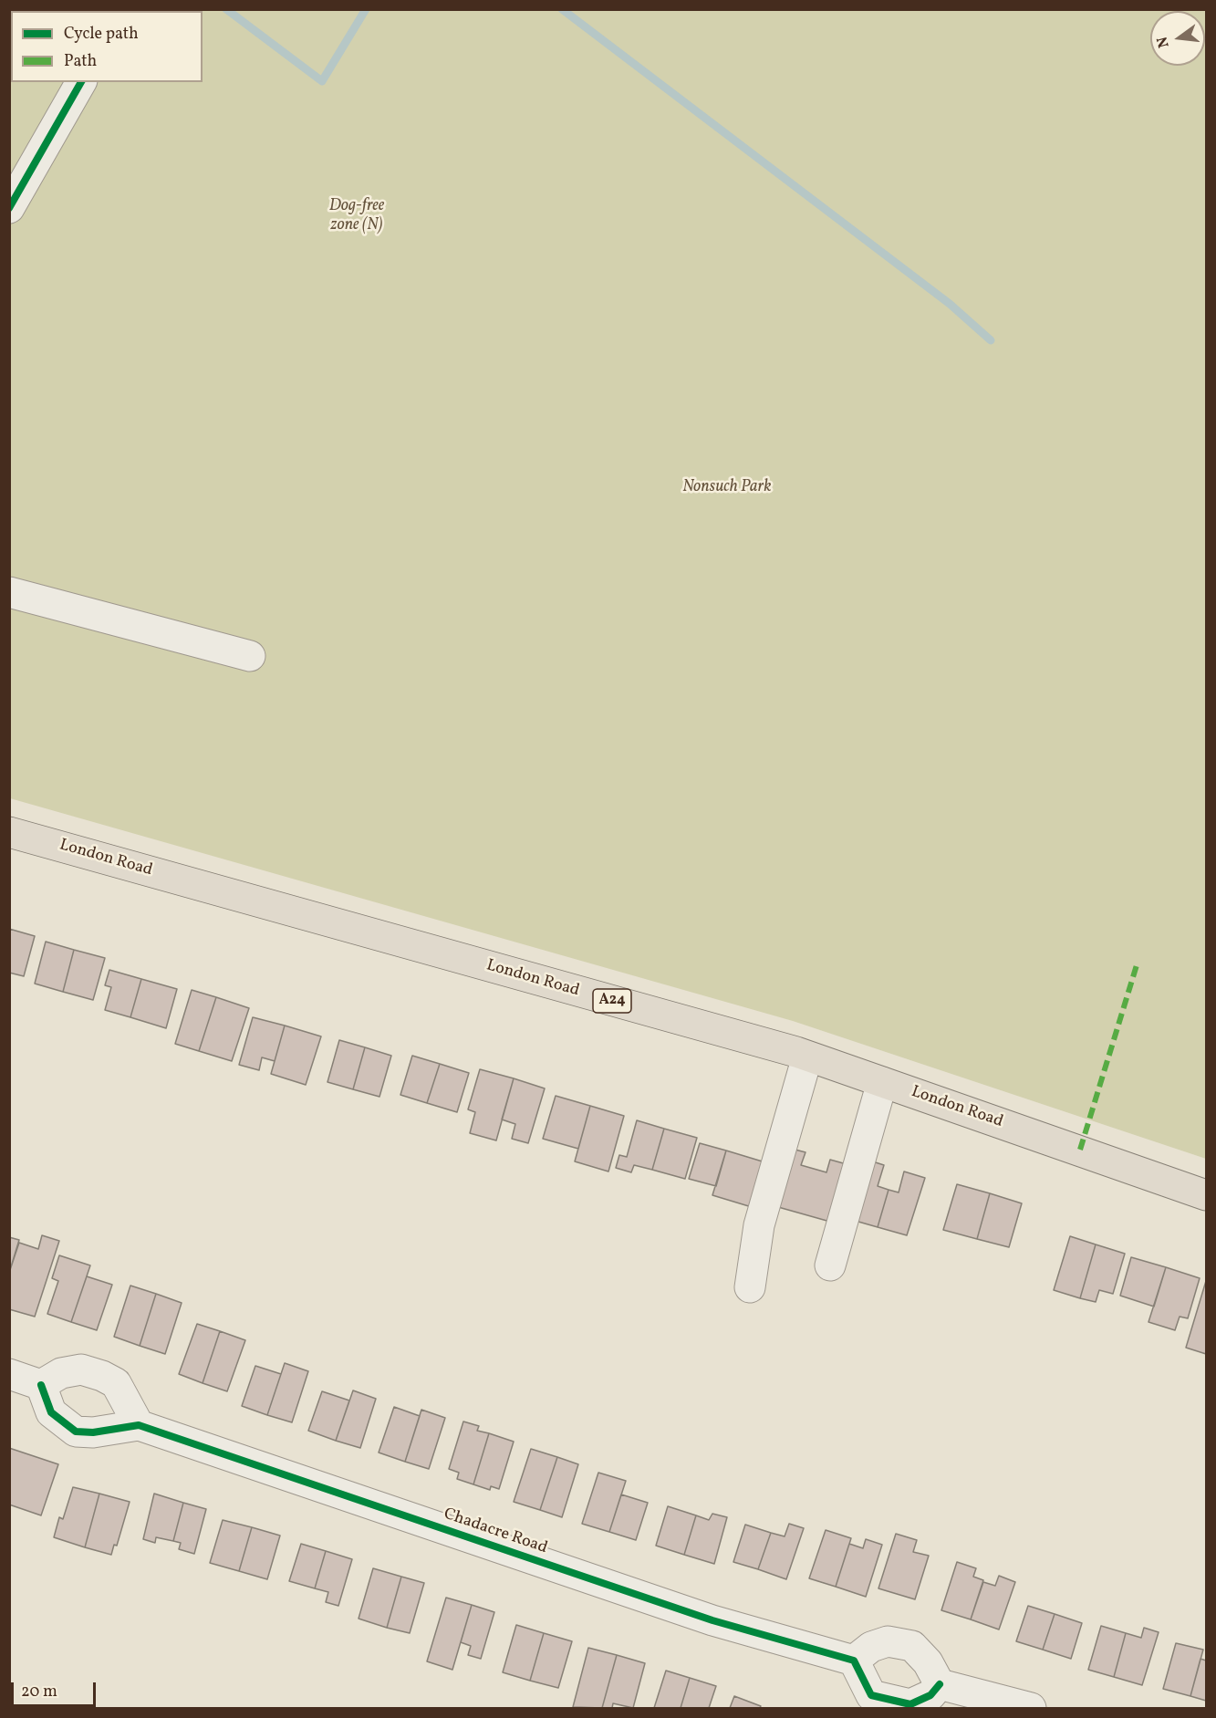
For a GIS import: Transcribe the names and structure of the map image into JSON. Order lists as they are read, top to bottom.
{
  "streets": {
    "highway": ["London Road", "A24"],
    "street": ["Chadacre Road"]
  },
  "parks": ["Dog-free zone (N)", "Nonsuch Park"],
  "legend": ["Cycle path", "Path"],
  "scale_bar": "20 m",
  "north": "left"
}
